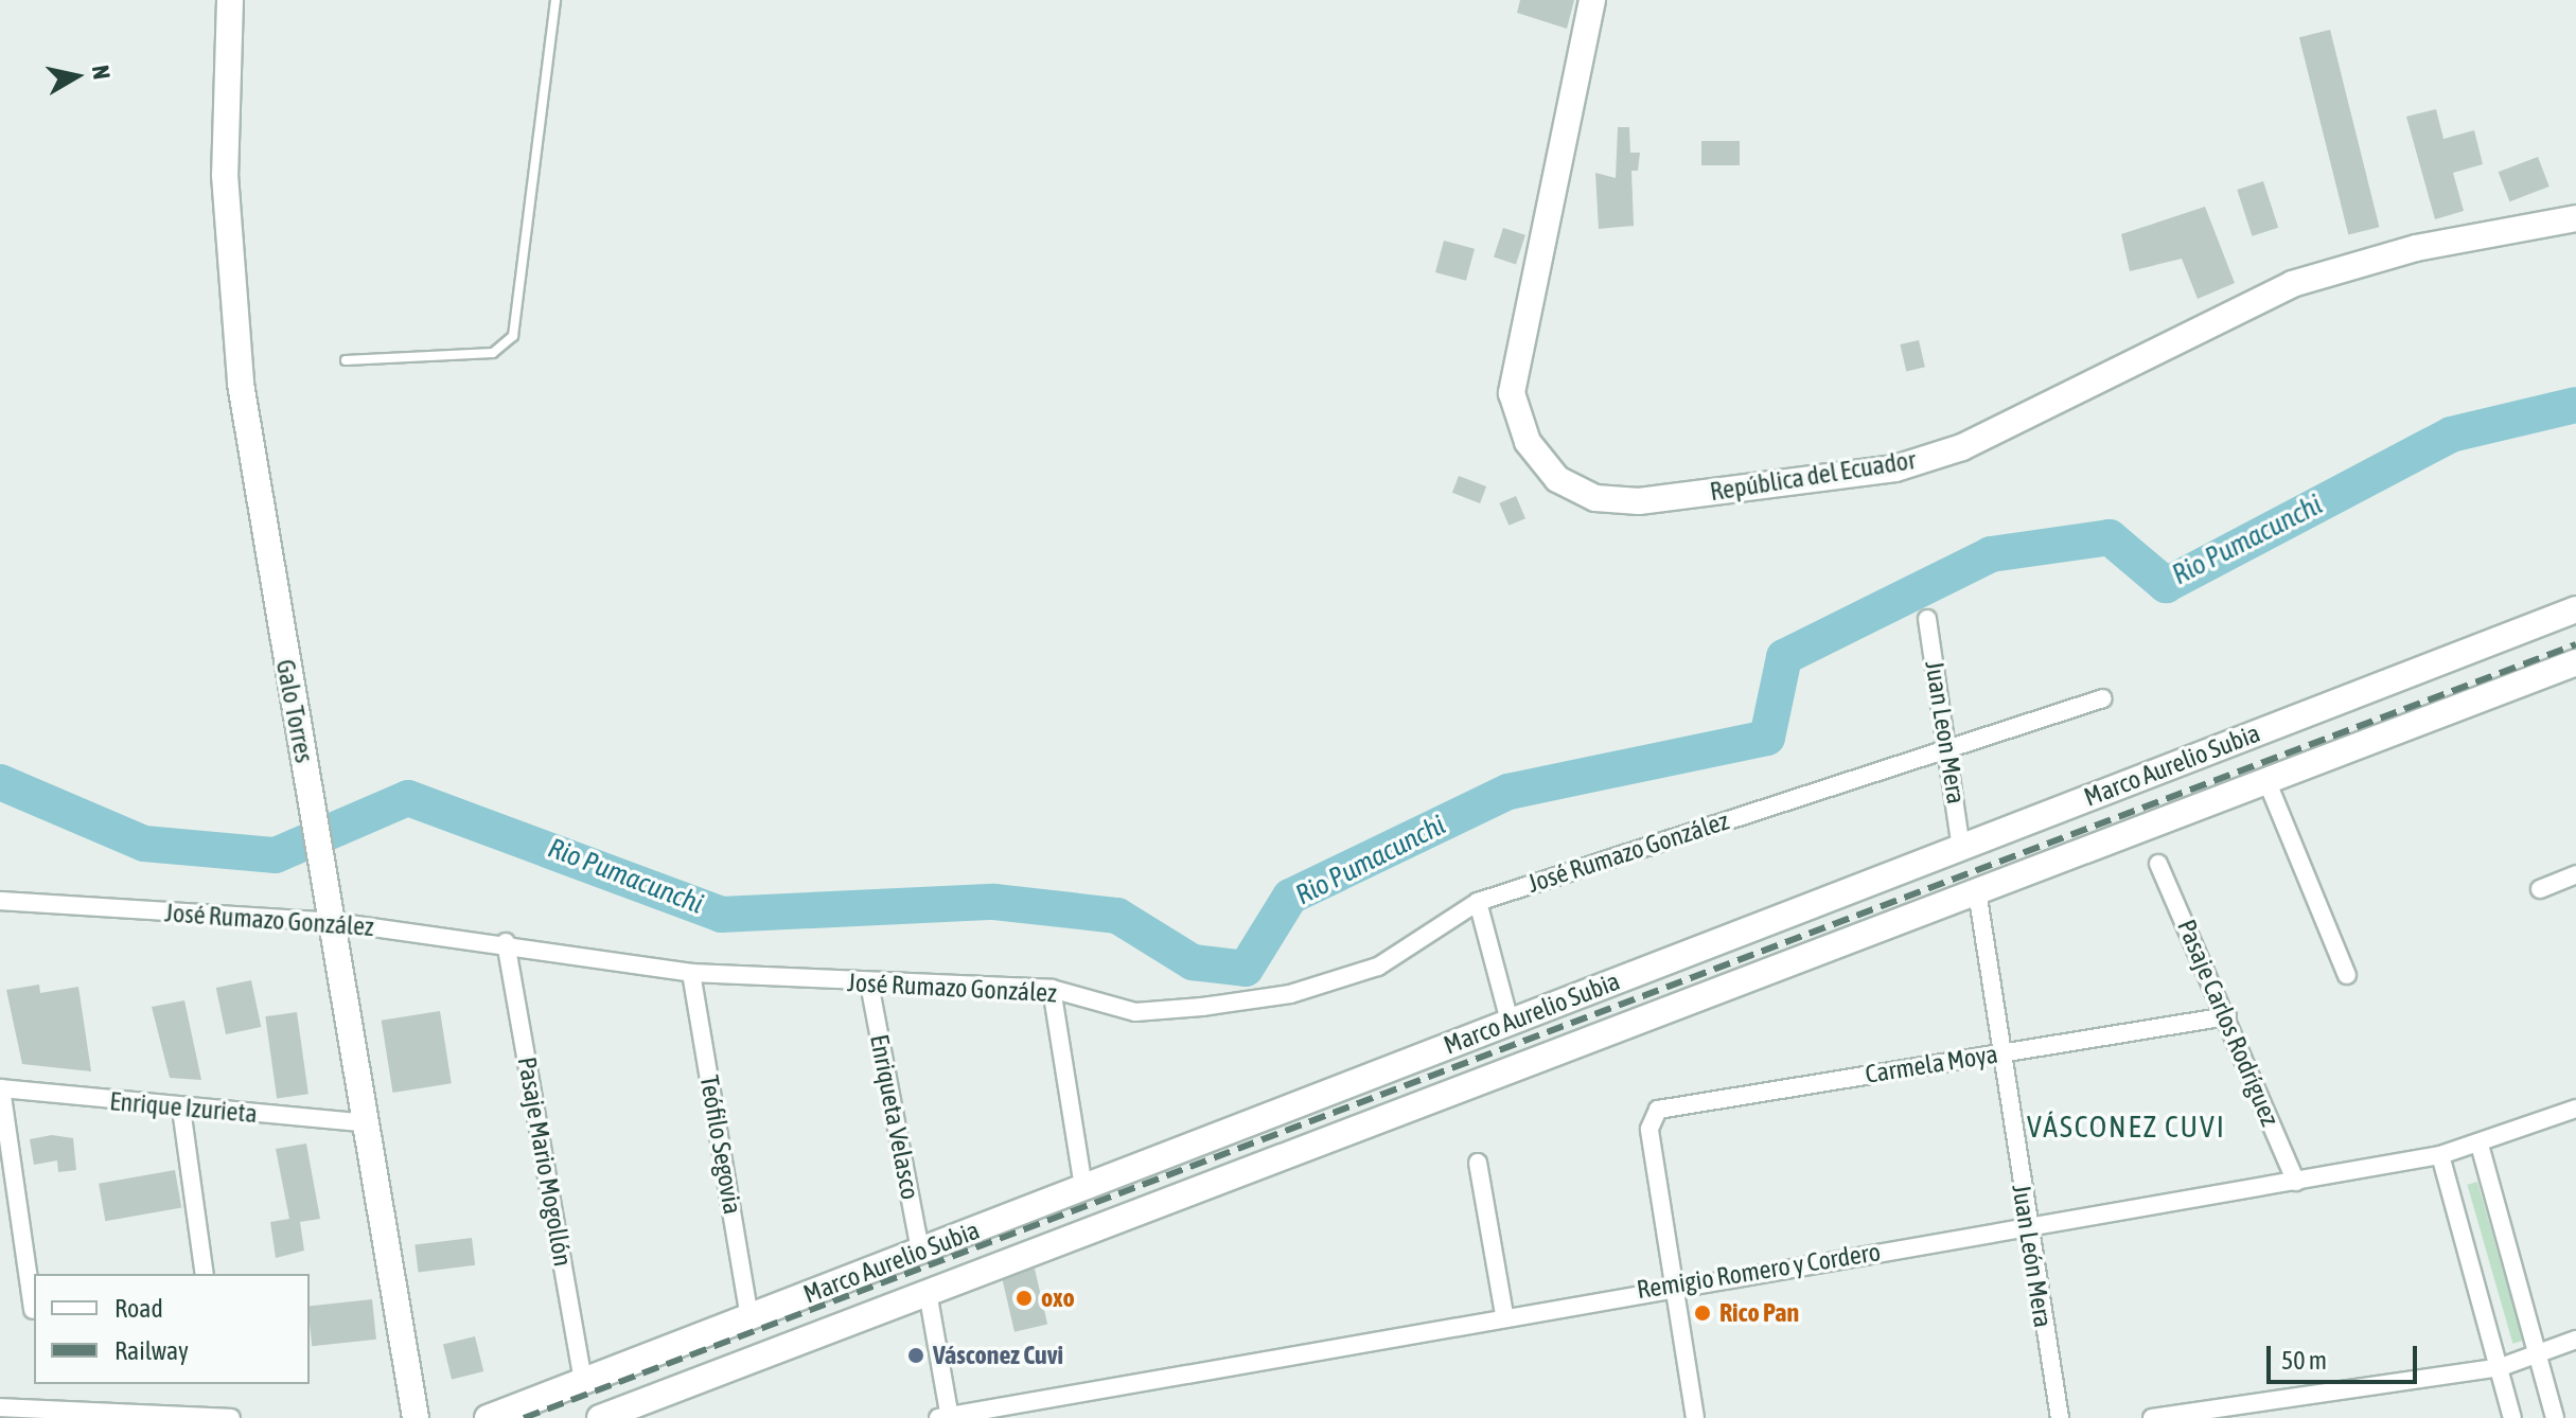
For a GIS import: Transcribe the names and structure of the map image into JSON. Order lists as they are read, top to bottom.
{
  "streets": {
    "main road": ["República del Ecuador", "Galo Torres", "Marco Aurelio Subia"],
    "street": [
      "Juan Leon Mera",
      "José Rumazo González",
      "Pasaje Carlos Rodríguez",
      "Carmela Moya",
      "Enrique Izurieta",
      "Enriqueta Velasco",
      "Teófilo Segovia",
      "Pasaje Mario Mogollón",
      "Juan León Mera",
      "Remigio Romero y Cordero"
    ]
  },
  "crossings": [
    ["Galo Torres", "José Rumazo González"],
    ["Galo Torres", "Enrique Izurieta"],
    ["Juan Leon Mera", "Marco Aurelio Subia"],
    ["Juan Leon Mera", "José Rumazo González"],
    ["Marco Aurelio Subia", "Enriqueta Velasco"],
    ["Marco Aurelio Subia", "Teófilo Segovia"],
    ["Marco Aurelio Subia", "Pasaje Mario Mogollón"],
    ["Marco Aurelio Subia", "Juan León Mera"],
    ["José Rumazo González", "Enriqueta Velasco"],
    ["José Rumazo González", "Teófilo Segovia"],
    ["José Rumazo González", "Pasaje Mario Mogollón"],
    ["Pasaje Carlos Rodríguez", "Carmela Moya"],
    ["Pasaje Carlos Rodríguez", "Remigio Romero y Cordero"],
    ["Carmela Moya", "Juan León Mera"],
    ["Carmela Moya", "Remigio Romero y Cordero"],
    ["Juan León Mera", "Remigio Romero y Cordero"]
  ],
  "districts": ["VÁSCONEZ CUVI"],
  "water": ["Rio Pumacunchi"],
  "places": ["oxo", "Rico Pan", "Vásconez Cuvi"],
  "legend": ["Road", "Railway"],
  "scale_bar": "50 m",
  "north": "right"
}
